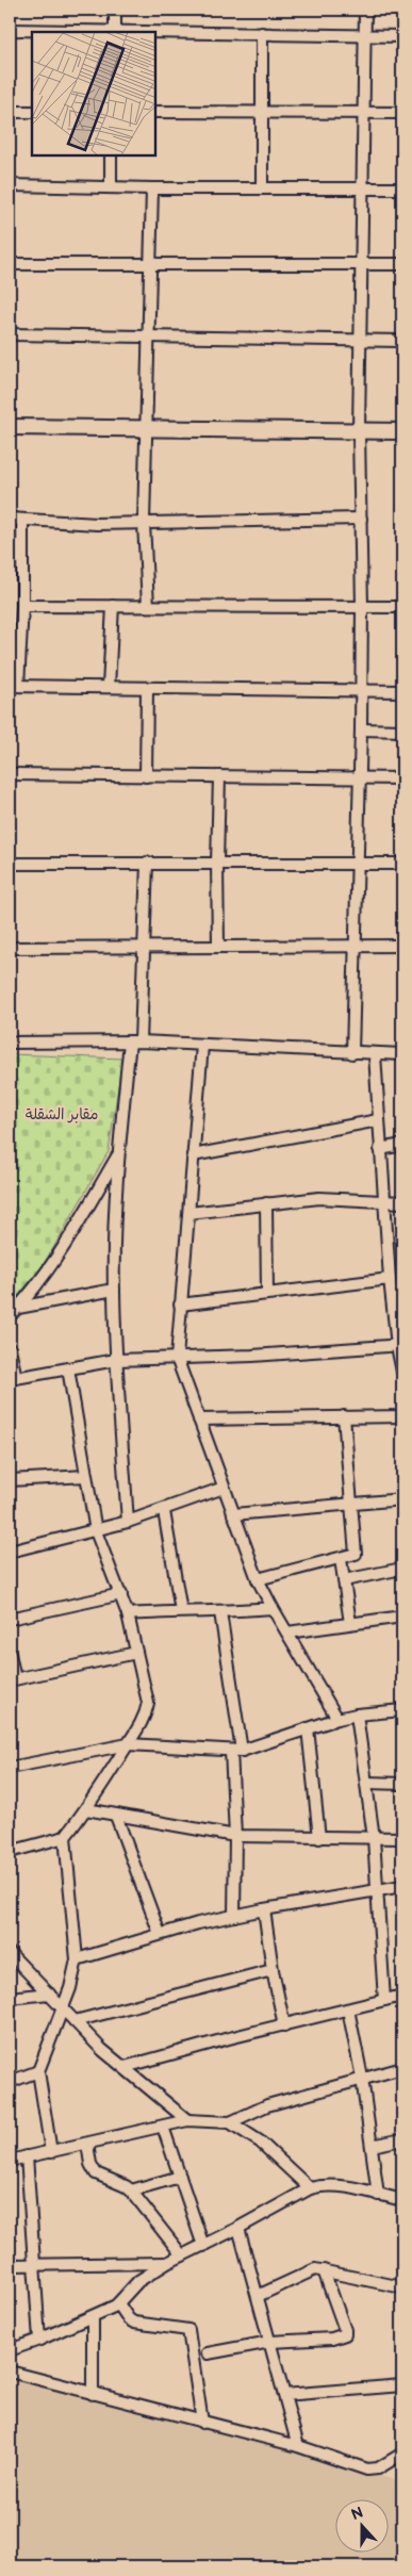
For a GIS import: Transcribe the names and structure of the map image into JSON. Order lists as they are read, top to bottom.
{
  "parks": ["مقابر الشقلة"],
  "north": "top"
}
